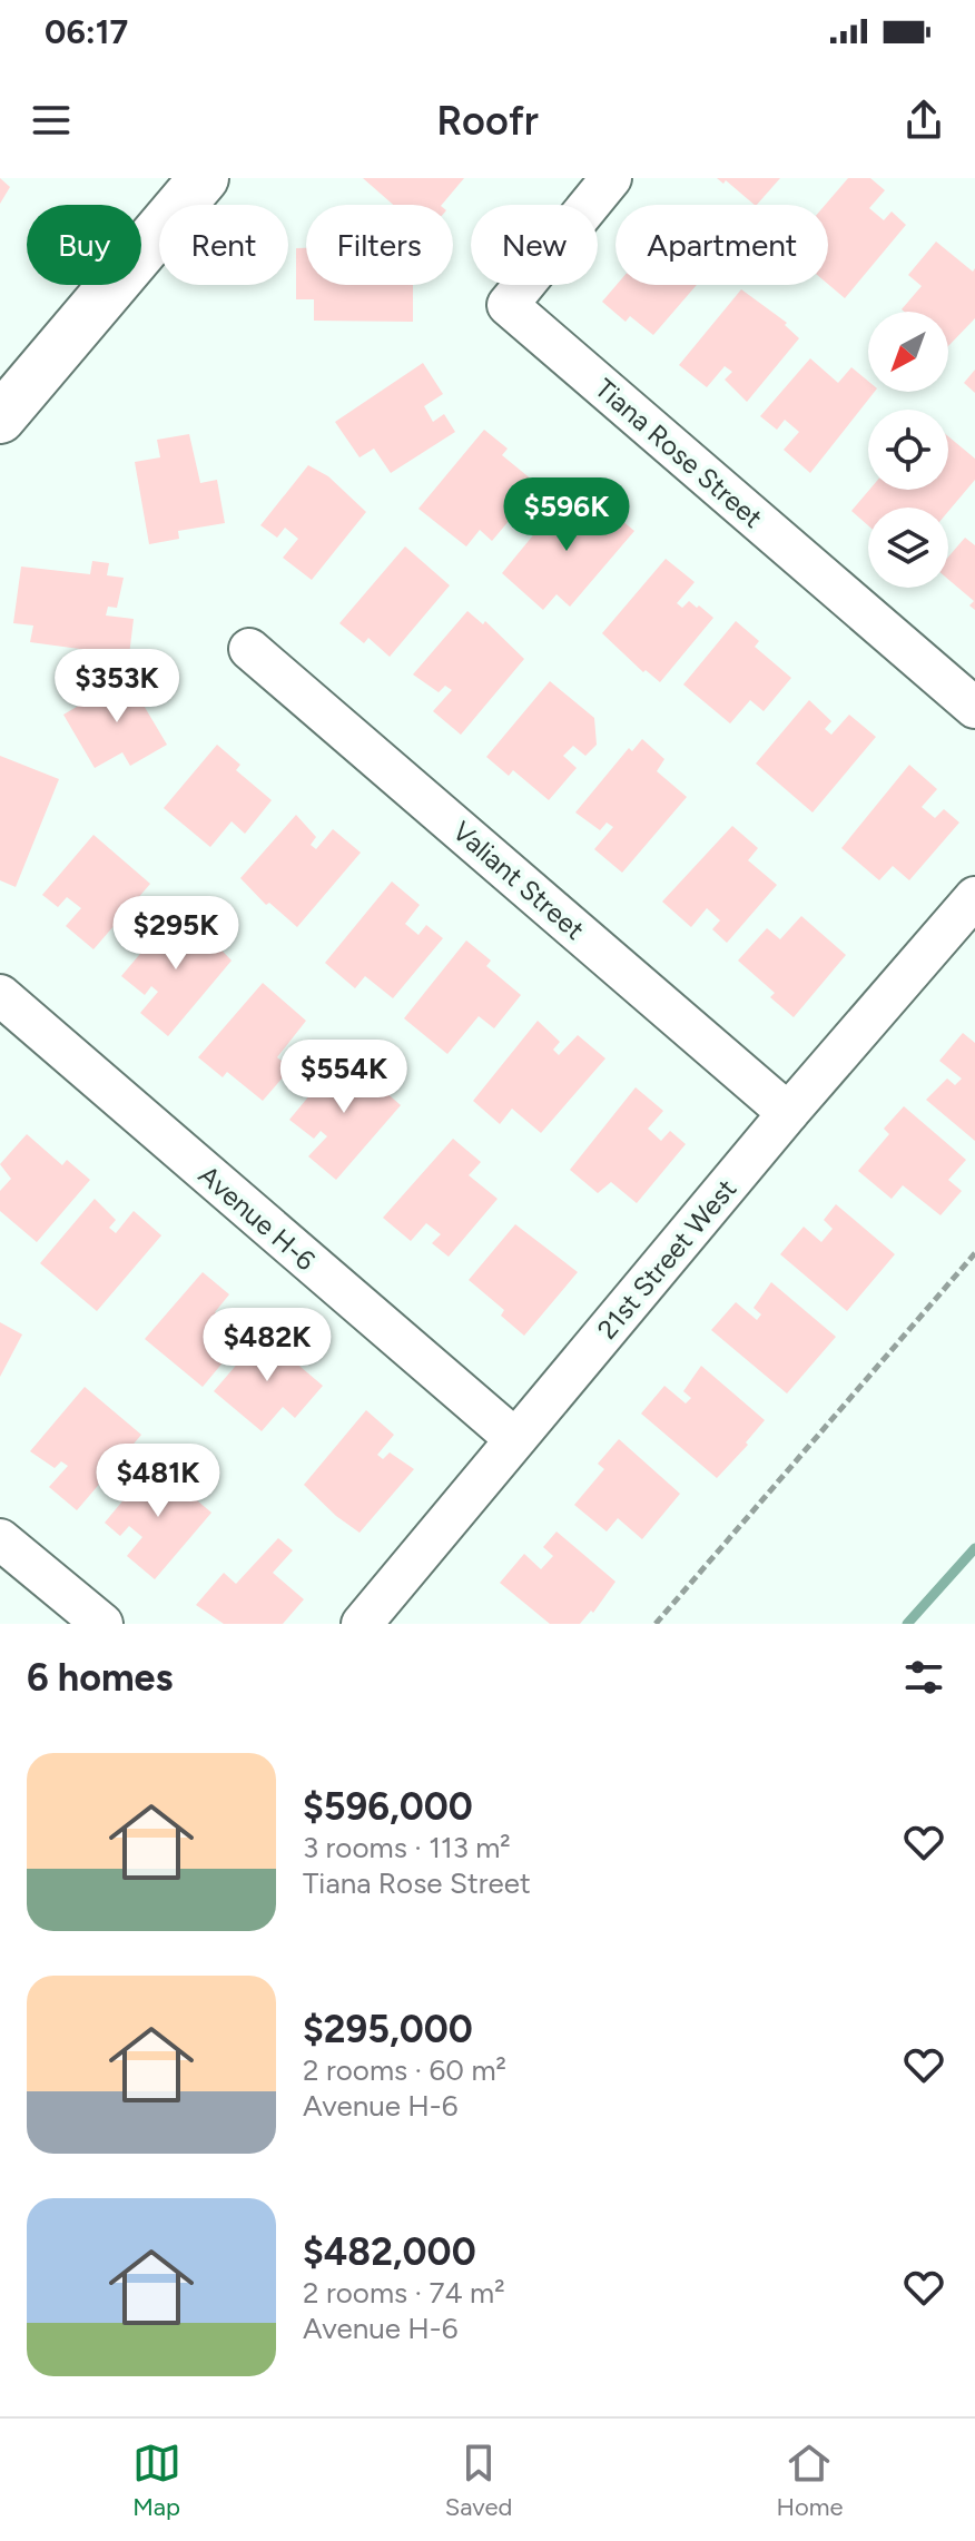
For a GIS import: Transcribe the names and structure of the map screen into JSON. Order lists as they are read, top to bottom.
{
  "streets": {
    "street": [
      "Tiana Rose Street",
      "Valiant Street",
      "Avenue H-6",
      "21st Street West"
    ]
  },
  "crossings": [
    ["Valiant Street", "21st Street West"],
    ["Avenue H-6", "21st Street West"]
  ],
  "north": "bottom left",
  "page": {
    "status": "06:17",
    "header": "Roofr",
    "chip": [
      "Buy",
      "Rent",
      "Filters",
      "New",
      "Apartment"
    ],
    "price": [
      "$596K",
      "$353K",
      "$295K",
      "$554K",
      "$482K",
      "$481K"
    ],
    "heading": "6 homes",
    "list": [
      {
        "name": "$596,000",
        "note": "3 rooms · 113 m² · Tiana Rose Street"
      },
      {
        "name": "$295,000",
        "note": "2 rooms · 60 m² · Avenue H-6"
      },
      {
        "name": "$482,000",
        "note": "2 rooms · 74 m² · Avenue H-6"
      }
    ],
    "tabs": ["Map", "Saved", "Home"]
  }
}
